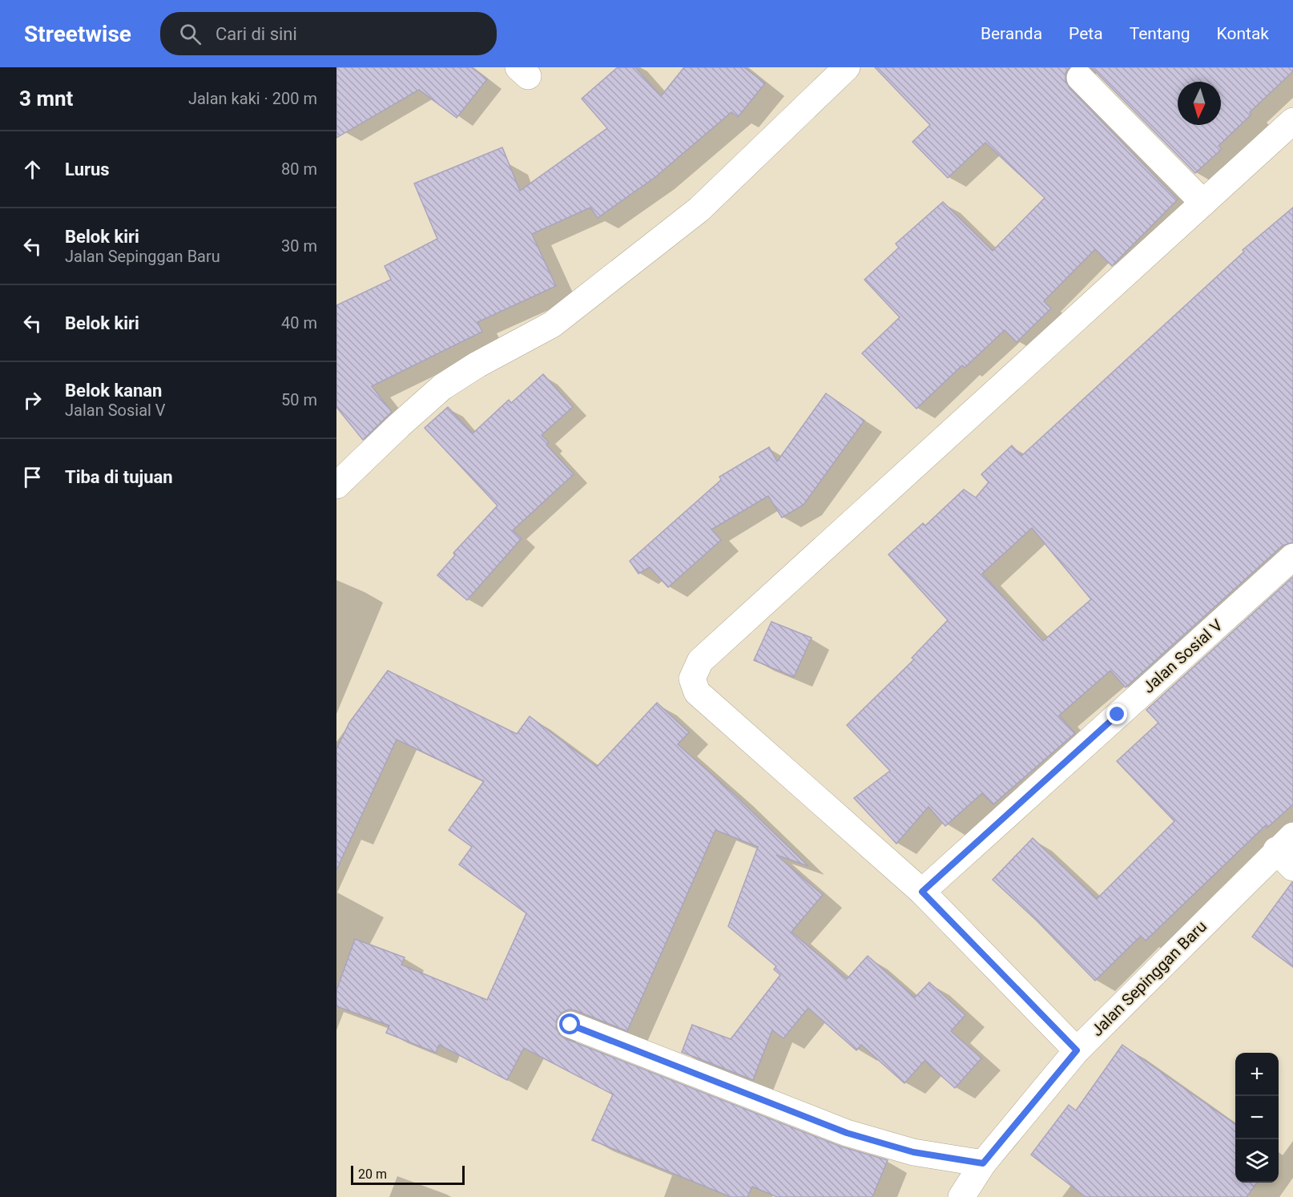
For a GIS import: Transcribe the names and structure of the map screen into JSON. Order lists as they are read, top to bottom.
{
  "streets": {
    "street": ["Jalan Sosial V", "Jalan Sepinggan Baru"]
  },
  "scale_bar": "20 m",
  "north": "bottom",
  "page": {
    "header": "Streetwise",
    "search": "Cari di sini",
    "nav": [
      "Beranda",
      "Peta",
      "Tentang",
      "Kontak"
    ],
    "heading": ["3 mnt", "Jalan kaki · 200 m"],
    "list": [
      ["Lurus", "80 m"],
      ["Belok kiri", "Jalan Sepinggan Baru", "30 m"],
      ["Belok kiri", "40 m"],
      ["Belok kanan", "Jalan Sosial V", "50 m"],
      "Tiba di tujuan"
    ],
    "map_buttons": ["+", "−"],
    "scale": "20 m"
  }
}
